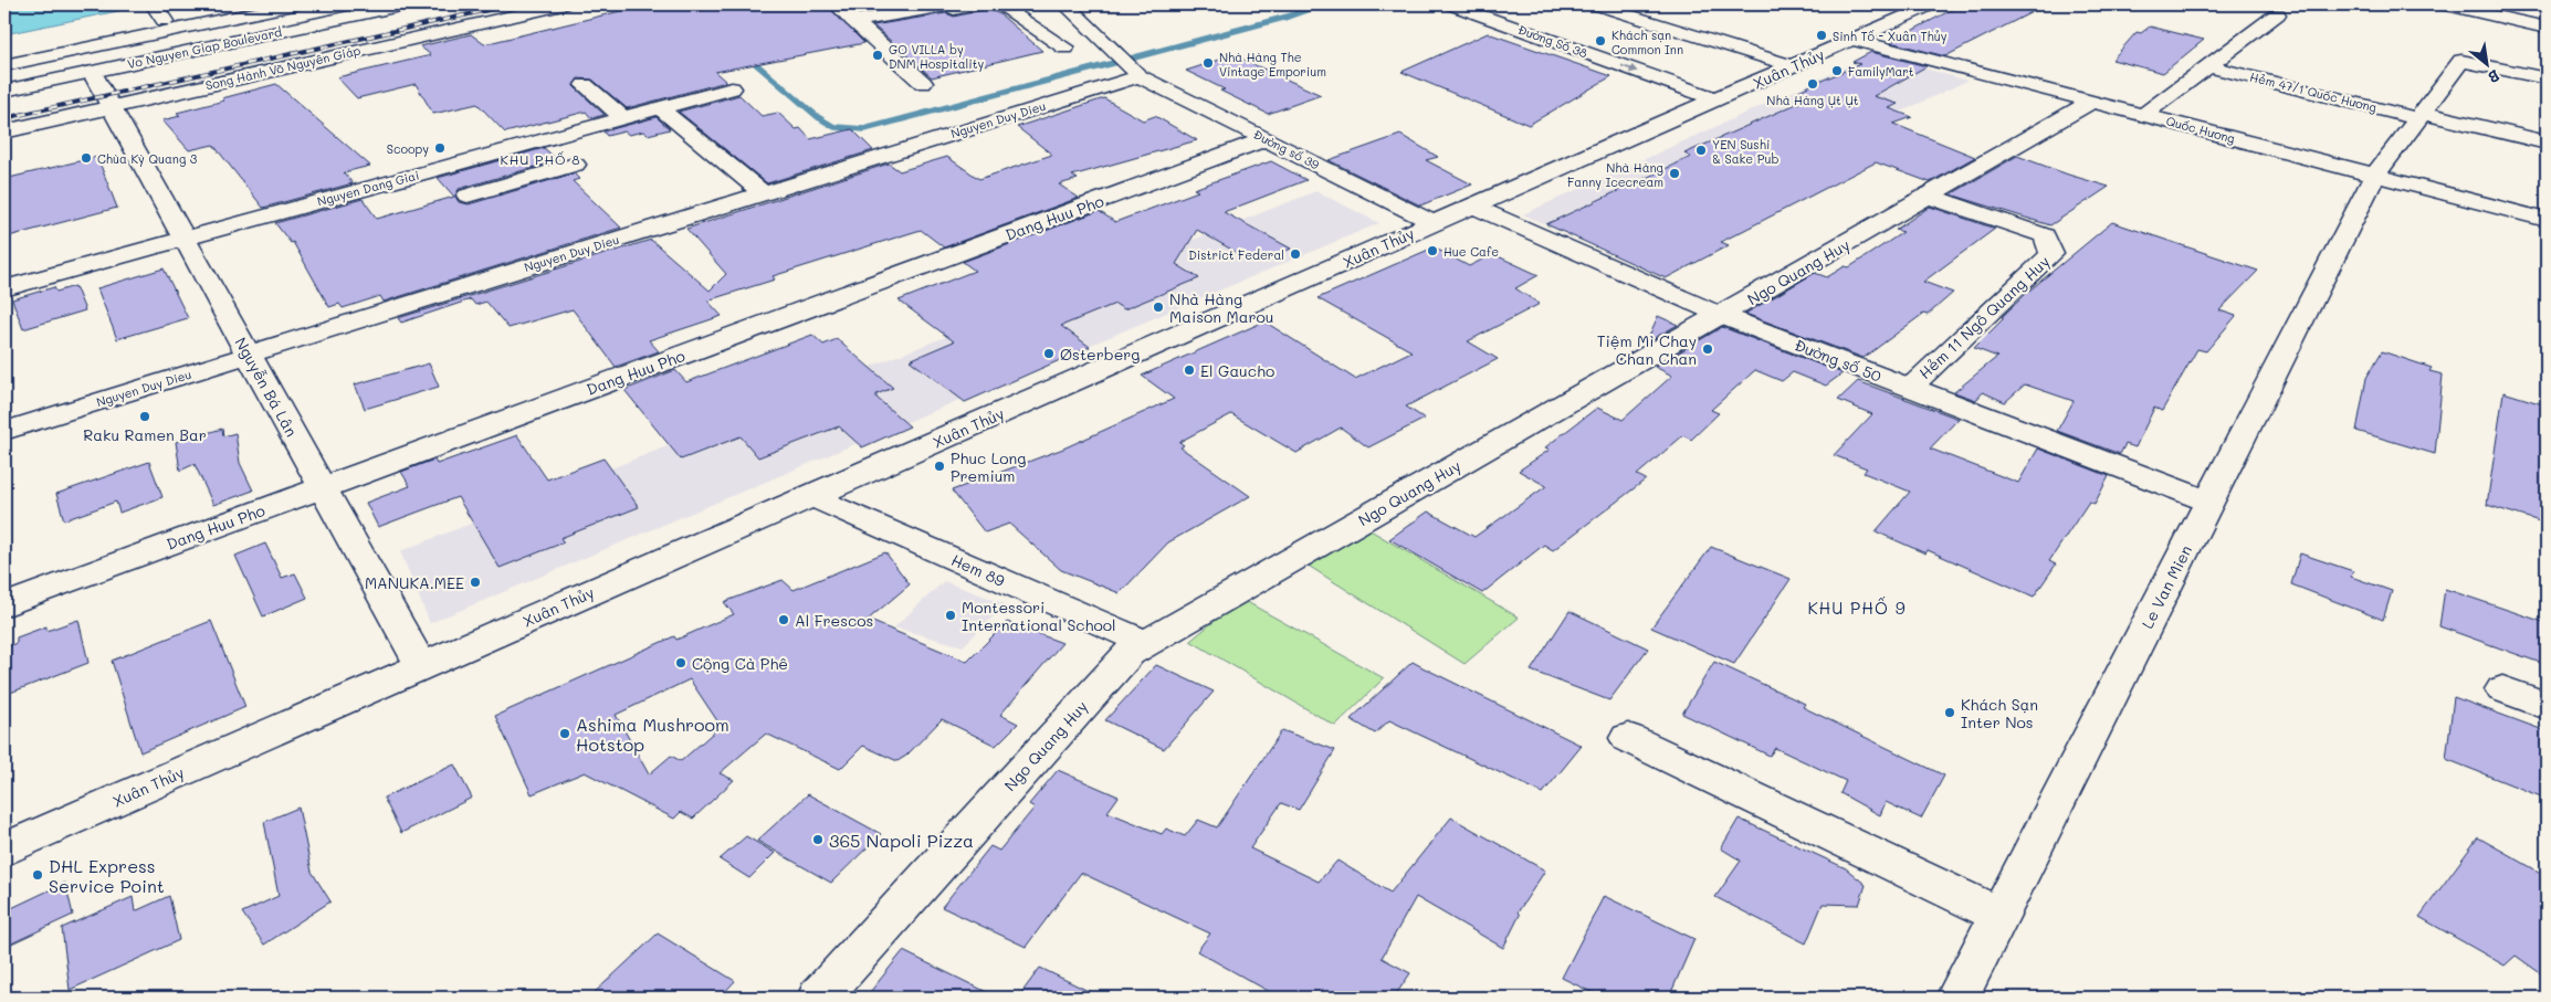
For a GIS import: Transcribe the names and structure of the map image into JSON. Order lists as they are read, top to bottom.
{
  "streets": {
    "main road": [
      "Đường Số 38",
      "Vo Nguyen Giap Boulevard",
      "Song Hành Võ Nguyên Giáp",
      "Xuân Thủy",
      "Hẻm 47/1 Quốc Hương",
      "Nguyen Duy Dieu",
      "Quốc Hương",
      "Đường số 39",
      "Nguyen Dang Giai",
      "Dang Huu Pho",
      "Ngo Quang Huy",
      "Hẻm 11 Ngô Quang Huy",
      "Đường số 50",
      "Nguyễn Bá Lân",
      "Hem 89",
      "Le Van Mien"
    ]
  },
  "crossings": [
    ["Đường Số 38", "Xuân Thủy"],
    ["Vo Nguyen Giap Boulevard", "Nguyễn Bá Lân"],
    ["Song Hành Võ Nguyên Giáp", "Nguyễn Bá Lân"],
    ["Xuân Thủy", "Quốc Hương"],
    ["Xuân Thủy", "Đường số 39"],
    ["Xuân Thủy", "Đường số 50"],
    ["Xuân Thủy", "Nguyễn Bá Lân"],
    ["Xuân Thủy", "Hem 89"],
    ["Hẻm 47/1 Quốc Hương", "Le Van Mien"],
    ["Nguyen Duy Dieu", "Đường số 39"],
    ["Nguyen Duy Dieu", "Nguyễn Bá Lân"],
    ["Quốc Hương", "Ngo Quang Huy"],
    ["Quốc Hương", "Le Van Mien"],
    ["Đường số 39", "Dang Huu Pho"],
    ["Nguyen Dang Giai", "Nguyễn Bá Lân"],
    ["Dang Huu Pho", "Nguyễn Bá Lân"],
    ["Ngo Quang Huy", "Hẻm 11 Ngô Quang Huy"],
    ["Ngo Quang Huy", "Đường số 50"],
    ["Ngo Quang Huy", "Hem 89"],
    ["Hẻm 11 Ngô Quang Huy", "Đường số 50"],
    ["Đường số 50", "Le Van Mien"]
  ],
  "districts": ["KHU PHỐ 8", "KHU PHỐ 9"],
  "places": [
    "Sinh Tố - Xuân Thủy",
    "Khách sạn Common Inn",
    "GO VILLA by DNM Hospitality",
    "Nhà Hàng The Vintage Emporium",
    "FamilyMart",
    "Nhà Hàng Ụt Ụt",
    "Scoopy",
    "YEN Sushi & Sake Pub",
    "Chùa Kỳ Quang 3",
    "Nhà Hàng Fanny Icecream",
    "Hue Cafe",
    "District Federal",
    "Nhà Hàng Maison Marou",
    "Tiệm Mì Chay Chan Chan",
    "Østerberg",
    "El Gaucho",
    "Raku Ramen Bar",
    "Phuc Long Premium",
    "MANUKA.MEE",
    "Montessori International School",
    "Al Frescos",
    "Cộng Cà Phê",
    "Khách Sạn Inter Nos",
    "Ashima Mushroom Hotstop",
    "365 Napoli Pizza",
    "DHL Express Service Point"
  ],
  "north": "bottom right"
}
